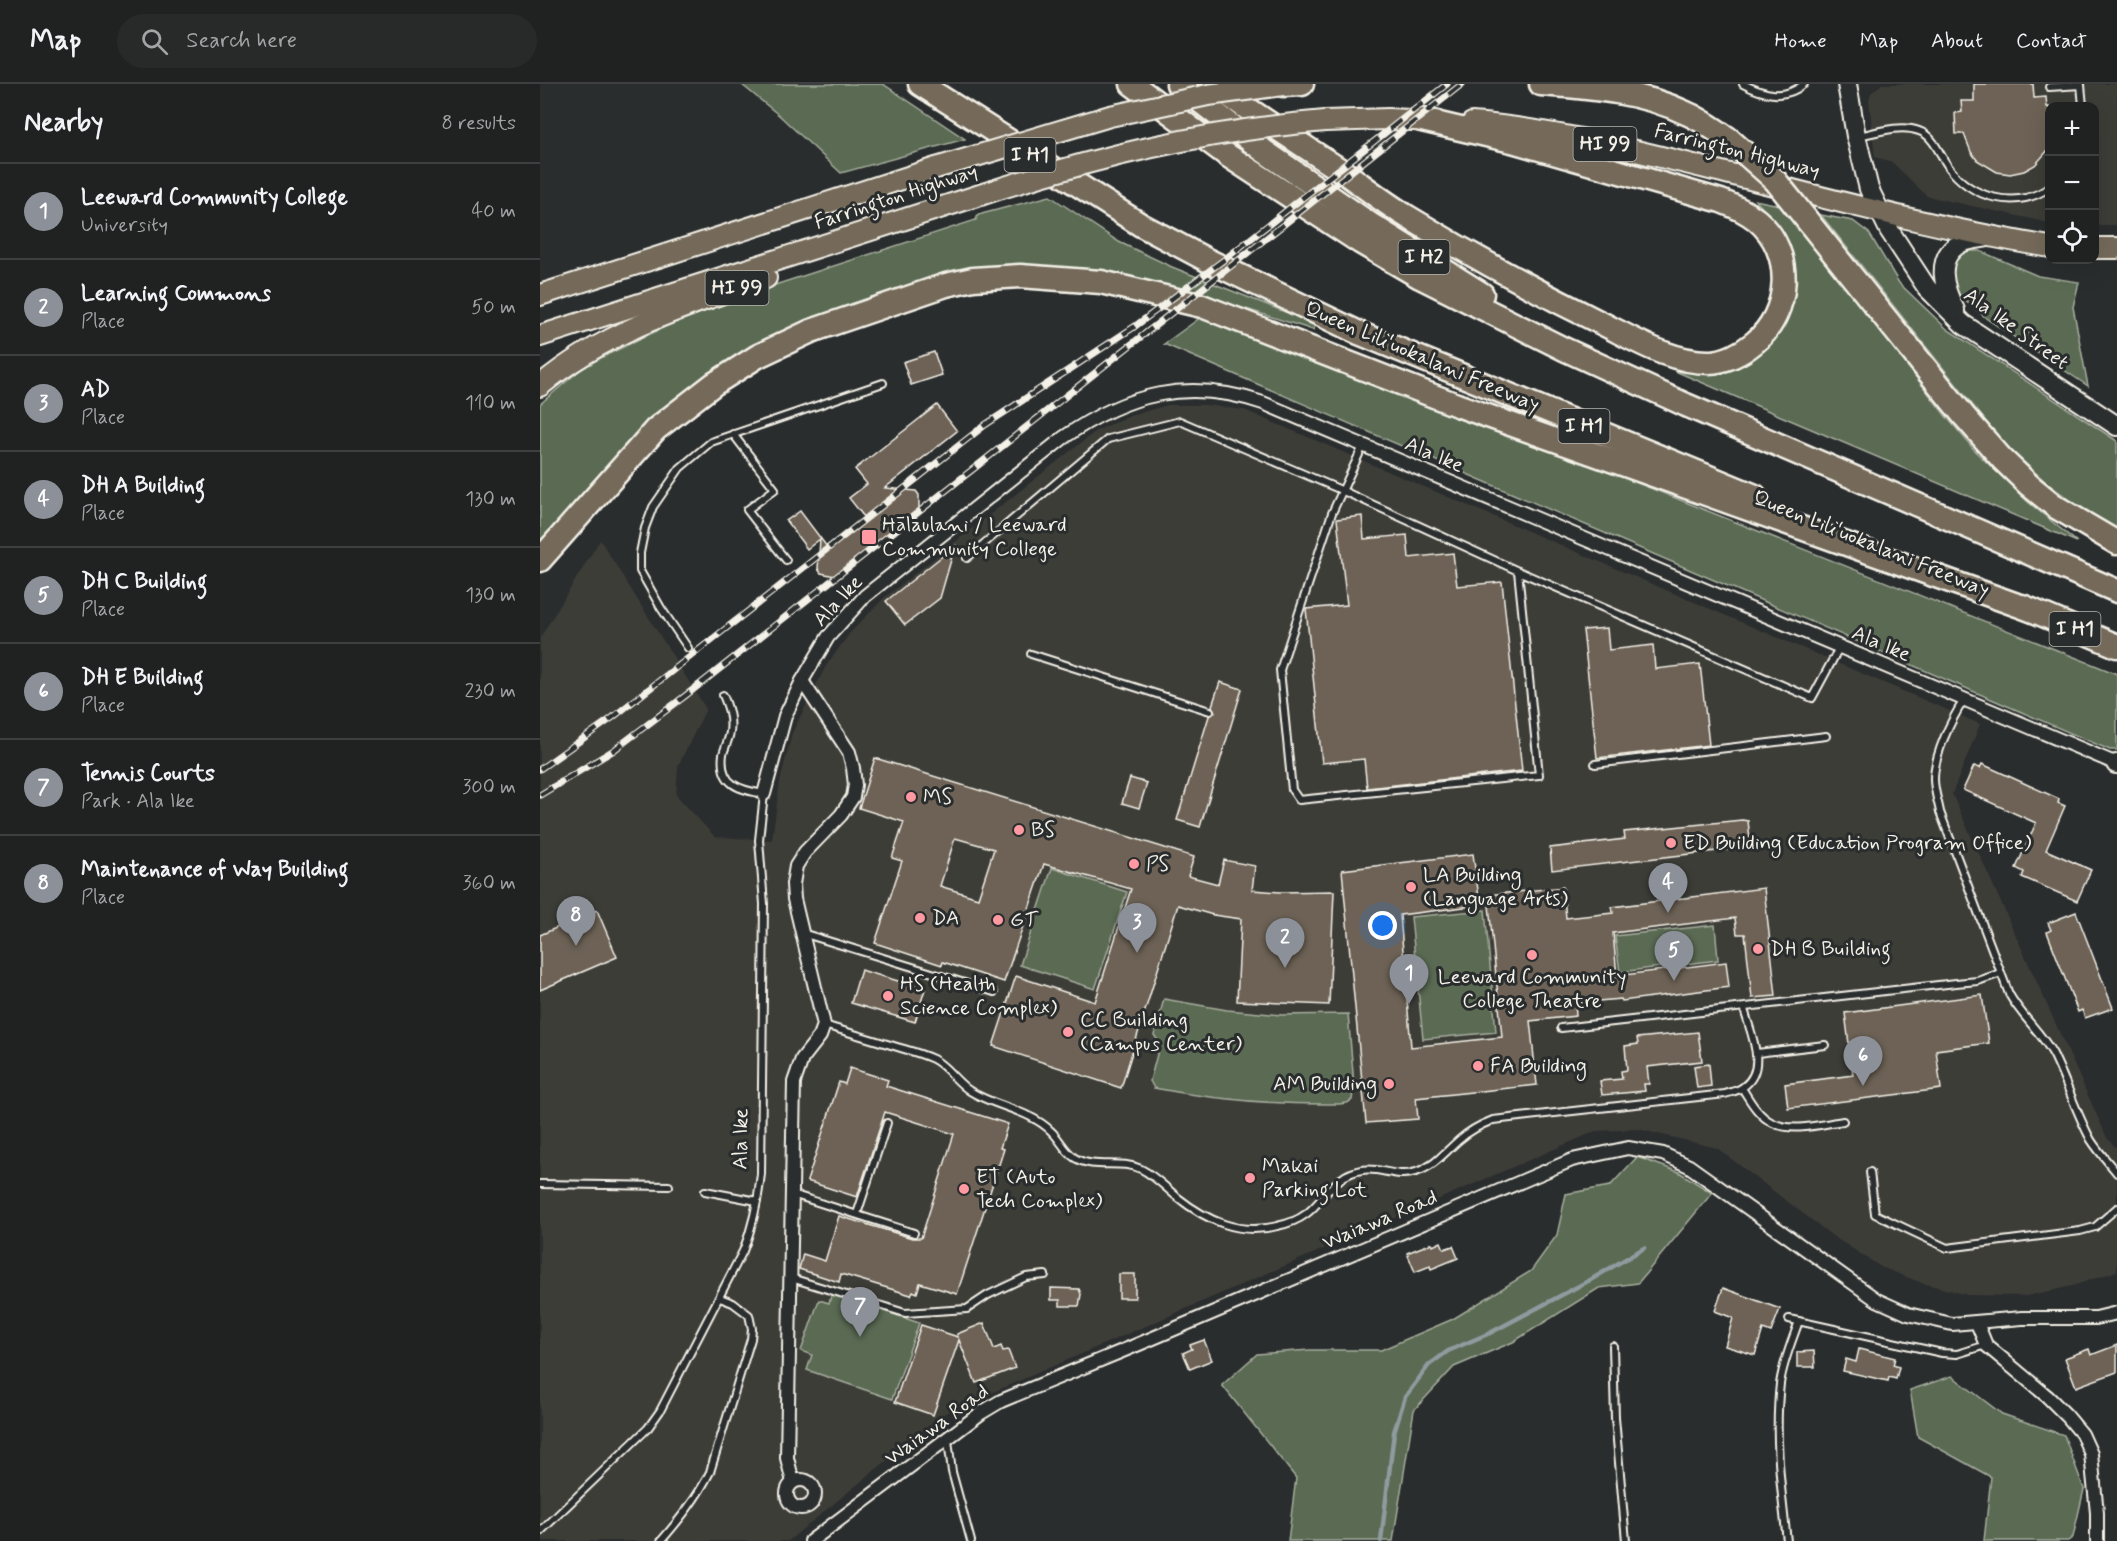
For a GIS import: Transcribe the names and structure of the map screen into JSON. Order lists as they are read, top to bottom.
{
  "streets": {
    "highway": ["I H1", "I H2", "Queen Liliʻuokalani Freeway"],
    "main road": ["HI 99", "Farrington Highway"],
    "street": ["Ala Ike Street", "Ala Ike", "Waiawa Road"]
  },
  "crossings": [
    ["HI 99", "Farrington Highway"],
    ["Farrington Highway", "Ala Ike Street"],
    ["I H1", "I H2"]
  ],
  "places": {
    "transit": ["Hālaulani / Leeward Community College"],
    "other": [
      "MS",
      "BS",
      "ED Building (Education Program Office)",
      "PS",
      "LA Building (Language Arts)",
      "DA",
      "GT",
      "DH B Building",
      "Leeward Community College Theatre",
      "HS (Health Science Complex)",
      "CC Building (Campus Center)",
      "FA Building",
      "AM Building",
      "Makai Parking Lot",
      "ET (Auto Tech Complex)"
    ]
  },
  "page": {
    "header": "Map",
    "search": "Search here",
    "nav": [
      "Home",
      "Map",
      "About",
      "Contact"
    ],
    "heading": ["Nearby", "8 results"],
    "map_buttons": ["+", "−"],
    "list": [
      {
        "mark": "1",
        "name": "Leeward Community College",
        "note": "University",
        "value": "40 m"
      },
      {
        "mark": "2",
        "name": "Learning Commons",
        "note": "Place",
        "value": "50 m"
      },
      {
        "mark": "3",
        "name": "AD",
        "note": "Place",
        "value": "110 m"
      },
      {
        "mark": "4",
        "name": "DH A Building",
        "note": "Place",
        "value": "130 m"
      },
      {
        "mark": "5",
        "name": "DH C Building",
        "note": "Place",
        "value": "130 m"
      },
      {
        "mark": "6",
        "name": "DH E Building",
        "note": "Place",
        "value": "230 m"
      },
      {
        "mark": "7",
        "name": "Tennis Courts",
        "note": "Park · Ala Ike",
        "value": "300 m"
      },
      {
        "mark": "8",
        "name": "Maintenance of Way Building",
        "note": "Place",
        "value": "360 m"
      }
    ],
    "pins": [
      "4",
      "8",
      "3",
      "2",
      "5",
      "1",
      "6",
      "7"
    ]
  }
}
